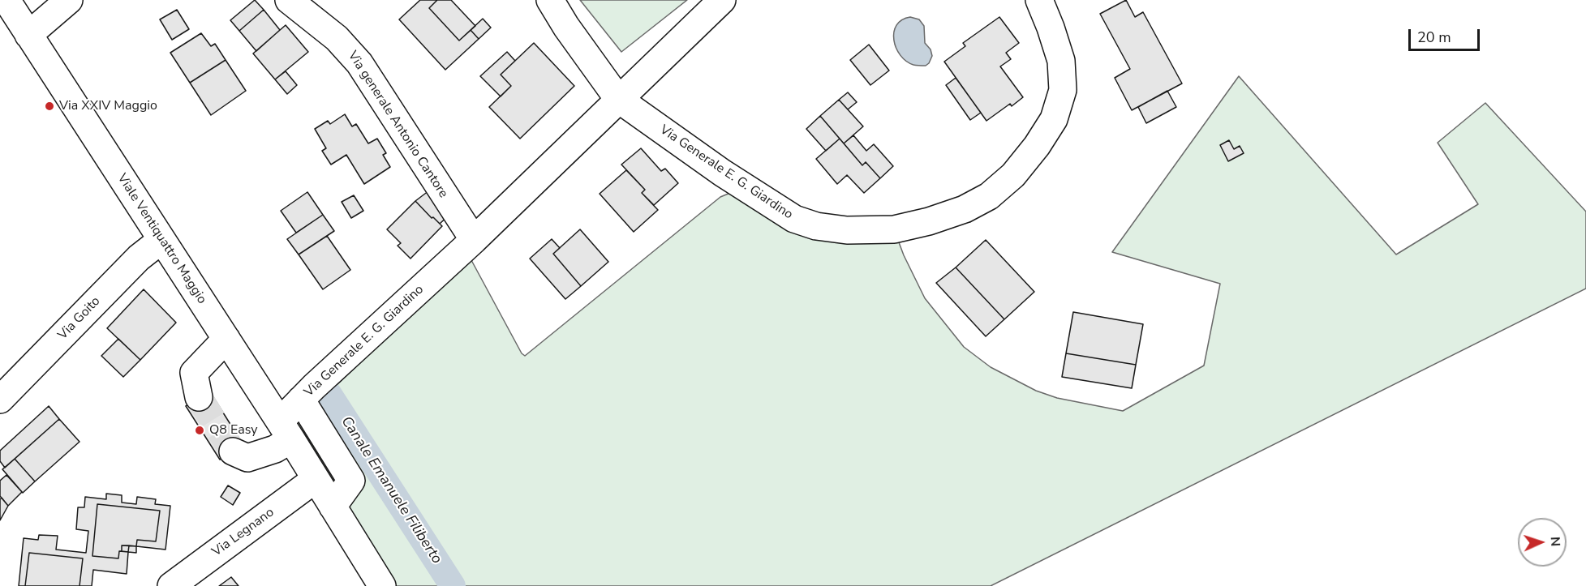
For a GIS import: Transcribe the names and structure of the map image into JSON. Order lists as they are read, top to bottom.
{
  "streets": {
    "street": [
      "Via generale Antonio Cantore",
      "Via Generale E. G. Giardino",
      "Viale Ventiquattro Maggio",
      "Via Goito",
      "Via Legnano"
    ]
  },
  "crossings": [
    ["Via generale Antonio Cantore", "Via Generale E. G. Giardino"],
    ["Via Generale E. G. Giardino", "Viale Ventiquattro Maggio"],
    ["Viale Ventiquattro Maggio", "Via Goito"],
    ["Viale Ventiquattro Maggio", "Via Legnano"]
  ],
  "water": ["Canale Emanuele Filiberto"],
  "places": ["Via XXIV Maggio", "Q8 Easy"],
  "scale_bar": "20 m",
  "north": "right"
}
